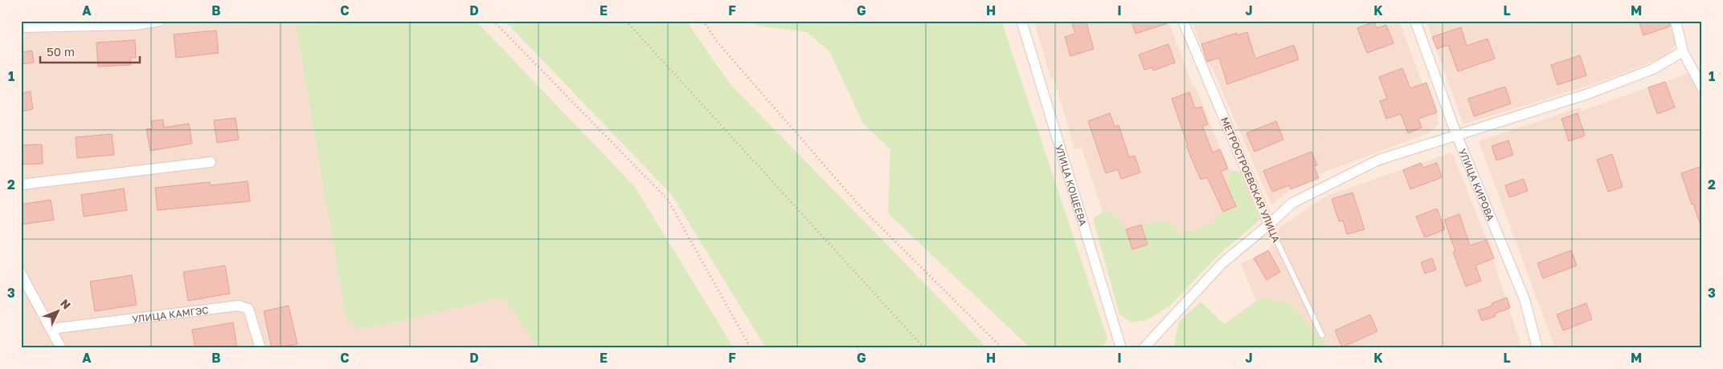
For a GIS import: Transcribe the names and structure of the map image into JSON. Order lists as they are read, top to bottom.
{
  "streets": {
    "street": [
      "МЕТРОСТРОЕВСКАЯ УЛИЦА",
      "УЛИЦА КОЩЕЕВА",
      "УЛИЦА КИРОВА",
      "УЛИЦА КАМГЭС"
    ]
  },
  "scale_bar": "50 m",
  "north": "top right",
  "grid": {
    "columns": [
      "A",
      "B",
      "C",
      "D",
      "E",
      "F",
      "G",
      "H",
      "I",
      "J",
      "K",
      "L",
      "M"
    ],
    "rows": ["1", "2", "3"]
  }
}
